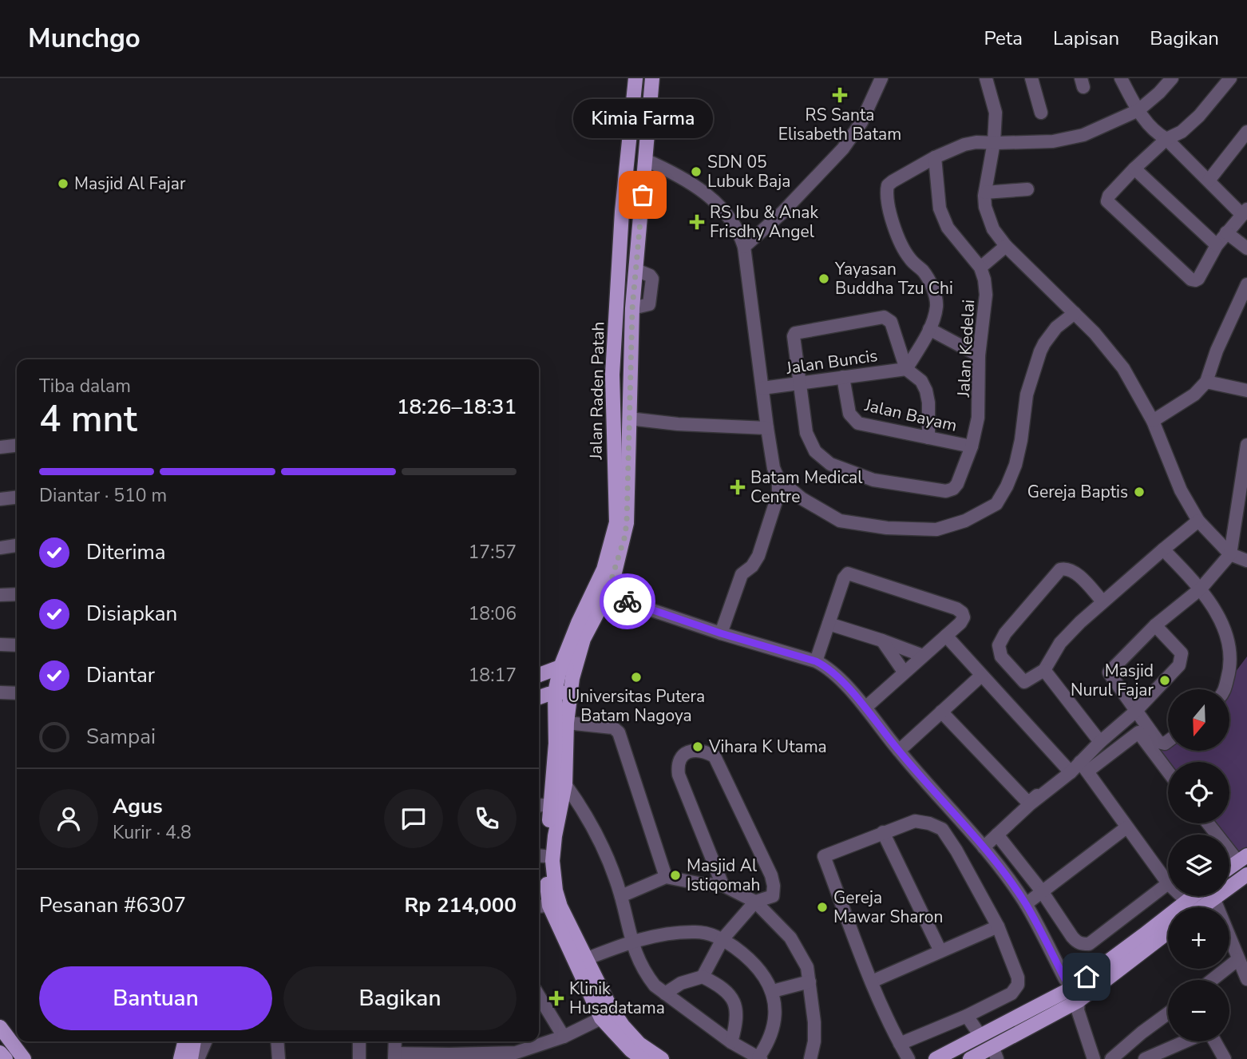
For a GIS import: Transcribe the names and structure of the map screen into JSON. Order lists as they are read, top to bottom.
{
  "streets": {
    "main road": ["Jalan Raden Patah"],
    "street": ["Jalan Kedelai", "Jalan Buncis", "Jalan Bayam"]
  },
  "crossings": [
    ["Jalan Kedelai", "Jalan Buncis"],
    ["Jalan Kedelai", "Jalan Bayam"],
    ["Jalan Buncis", "Jalan Bayam"]
  ],
  "places": {
    "health": [
      "RS Santa Elisabeth Batam",
      "RS Ibu & Anak Frisdhy Angel",
      "Batam Medical Centre",
      "Klinik Husadatama"
    ],
    "other": [
      "SDN 05 Lubuk Baja",
      "Masjid Al Fajar",
      "Kimia Farma",
      "Yayasan Buddha Tzu Chi",
      "Gereja Baptis",
      "Universitas Putera Batam Nagoya",
      "Masjid Nurul Fajar",
      "Vihara K Utama",
      "Masjid Al Istiqomah",
      "Gereja Mawar Sharon"
    ]
  },
  "north": "bottom",
  "page": {
    "header": "Munchgo",
    "nav": ["Peta", "Lapisan", "Bagikan"],
    "bubble": "Kimia Farma",
    "heading": ["4 mnt", "Tiba dalam", "18:26–18:31"],
    "panel": [
      "Agus",
      "Kurir · 4.8",
      "Pesanan #6307",
      "Rp 214,000"
    ],
    "bar": "Diantar · 510 m",
    "list": [
      ["Diterima", "17:57"],
      ["Disiapkan", "18:06"],
      ["Diantar", "18:17"],
      "Sampai"
    ],
    "map_buttons": ["+", "−"],
    "buttons": ["Bantuan", "Bagikan"]
  }
}
